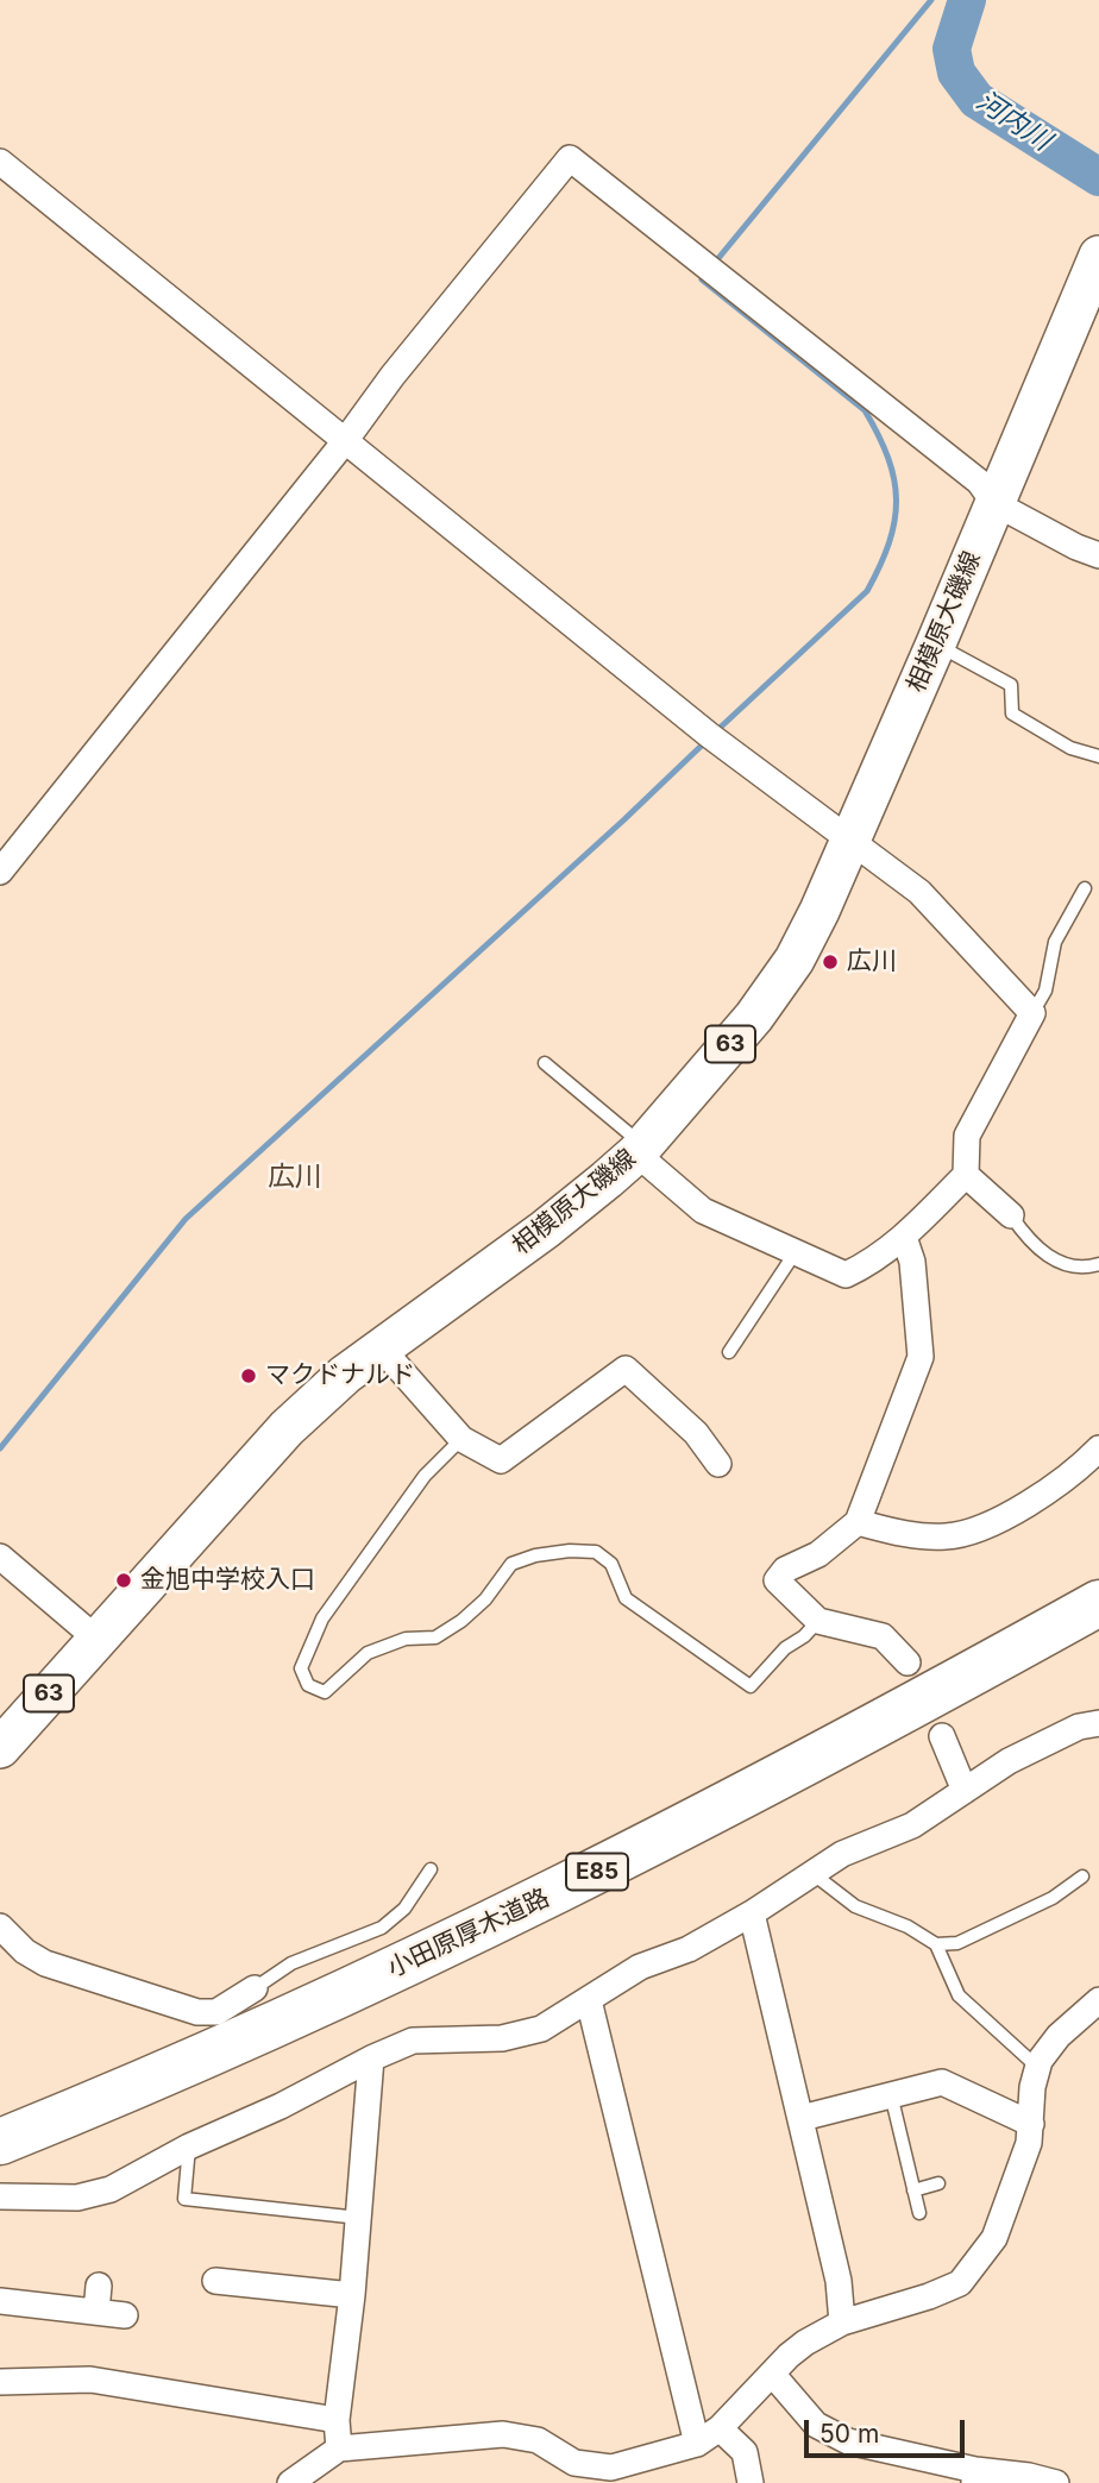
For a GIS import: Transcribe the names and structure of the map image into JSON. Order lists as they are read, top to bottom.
{
  "streets": {
    "highway": ["E85", "小田原厚木道路"],
    "main road": ["相模原大磯線", "63"]
  },
  "districts": ["広川"],
  "water": ["河内川"],
  "places": ["広川", "マクドナルド", "金旭中学校入口"],
  "scale_bar": "50 m"
}
